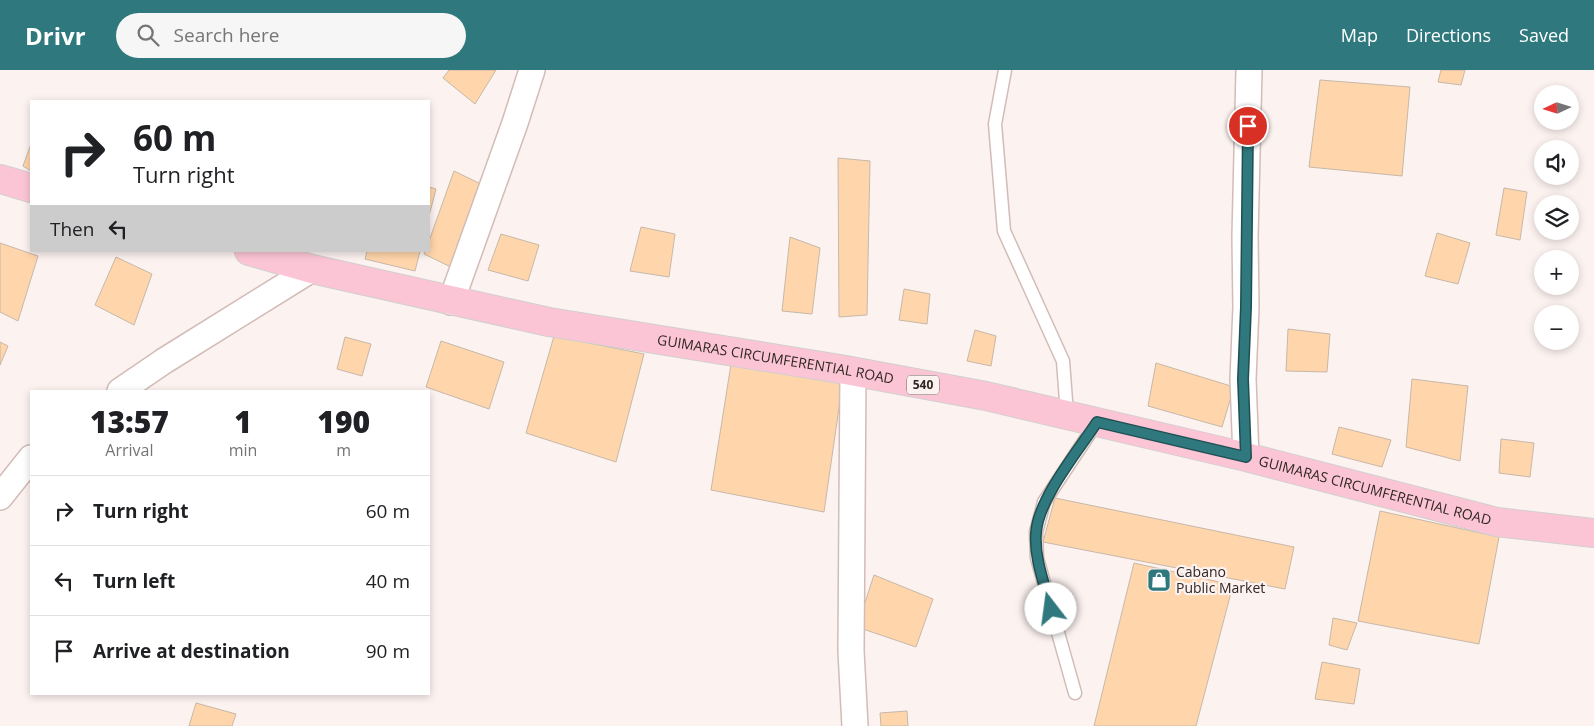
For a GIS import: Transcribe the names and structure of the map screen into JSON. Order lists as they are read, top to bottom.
{
  "streets": {
    "main road": ["GUIMARAS CIRCUMFERENTIAL ROAD", "540"]
  },
  "places": {
    "shop": ["Cabano Public Market"]
  },
  "north": "left",
  "page": {
    "header": "Drivr",
    "search": "Search here",
    "nav": ["Map", "Directions", "Saved"],
    "map_buttons": ["+", "−"],
    "turn": ["60 m", "Turn right"],
    "then": "Then",
    "eta": [
      "13:57",
      "Arrival",
      "1",
      "min",
      "190",
      "m"
    ],
    "list": [
      {
        "name": "Turn right",
        "value": "60 m"
      },
      {
        "name": "Turn left",
        "value": "40 m"
      },
      {
        "name": "Arrive at destination",
        "value": "90 m"
      }
    ]
  }
}
